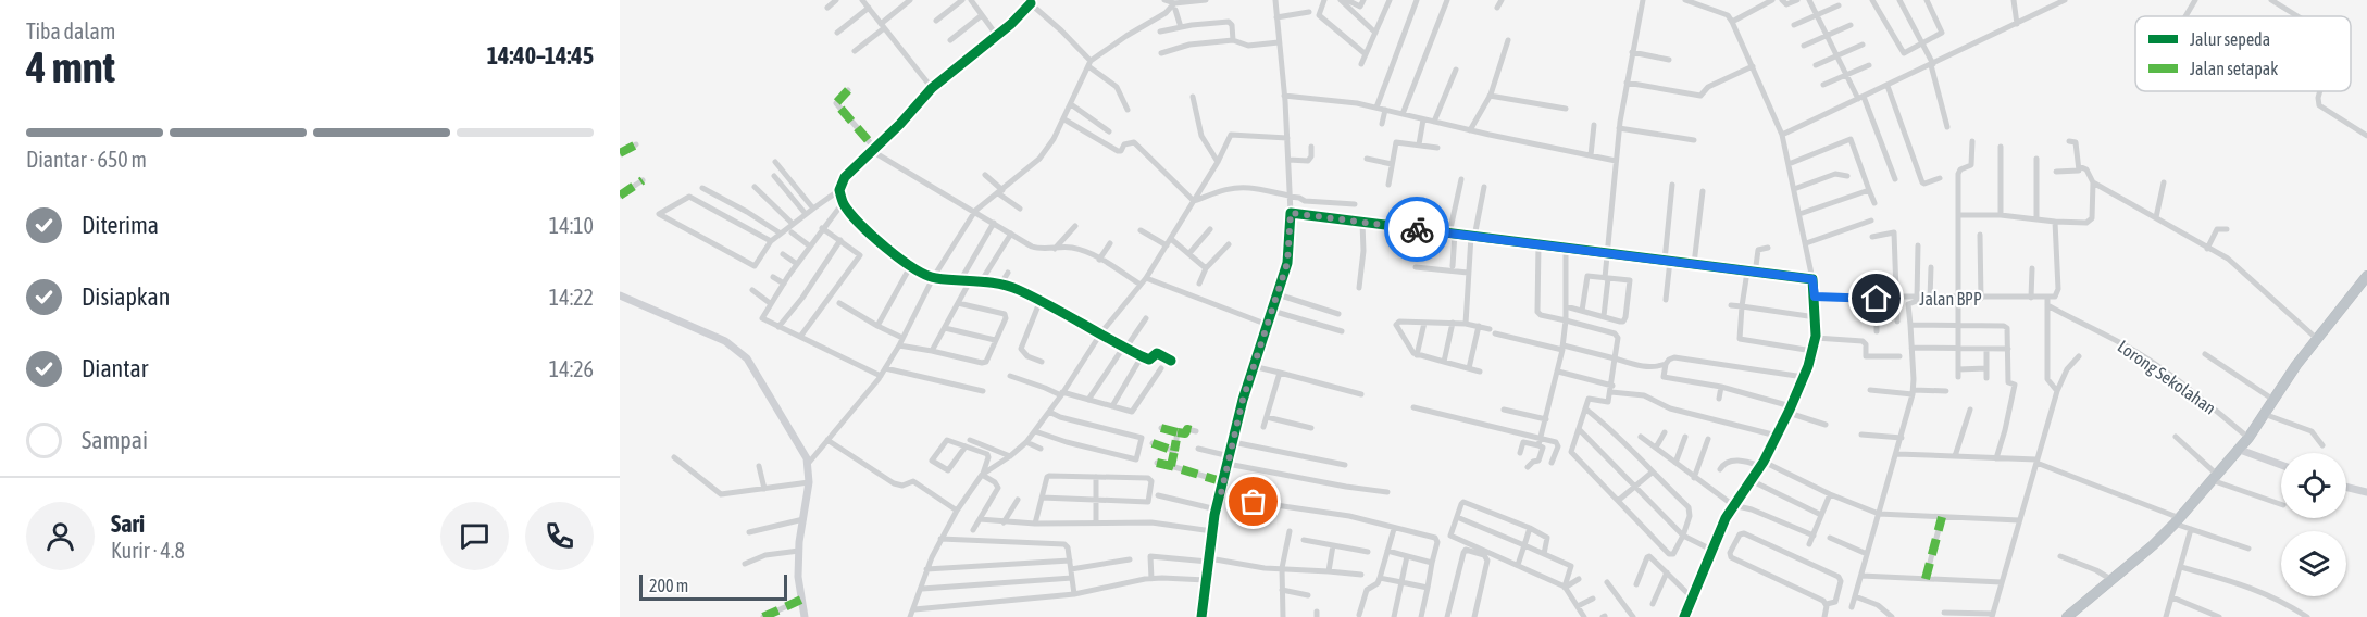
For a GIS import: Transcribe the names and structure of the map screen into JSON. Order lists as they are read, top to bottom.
{
  "streets": {
    "street": ["Jalan BPP", "Lorong Sekolahan"]
  },
  "crossings": [
    ["Jalan BPP", "Lorong Sekolahan"]
  ],
  "legend": ["Jalur sepeda", "Jalan setapak"],
  "scale_bar": "200 m",
  "page": {
    "heading": ["4 mnt", "Tiba dalam", "14:40–14:45"],
    "panel": ["Sari", "Kurir · 4.8"],
    "bar": "Diantar · 650 m",
    "list": [
      ["Diterima", "14:10"],
      ["Disiapkan", "14:22"],
      ["Diantar", "14:26"],
      "Sampai"
    ],
    "scale": "200 m"
  }
}
